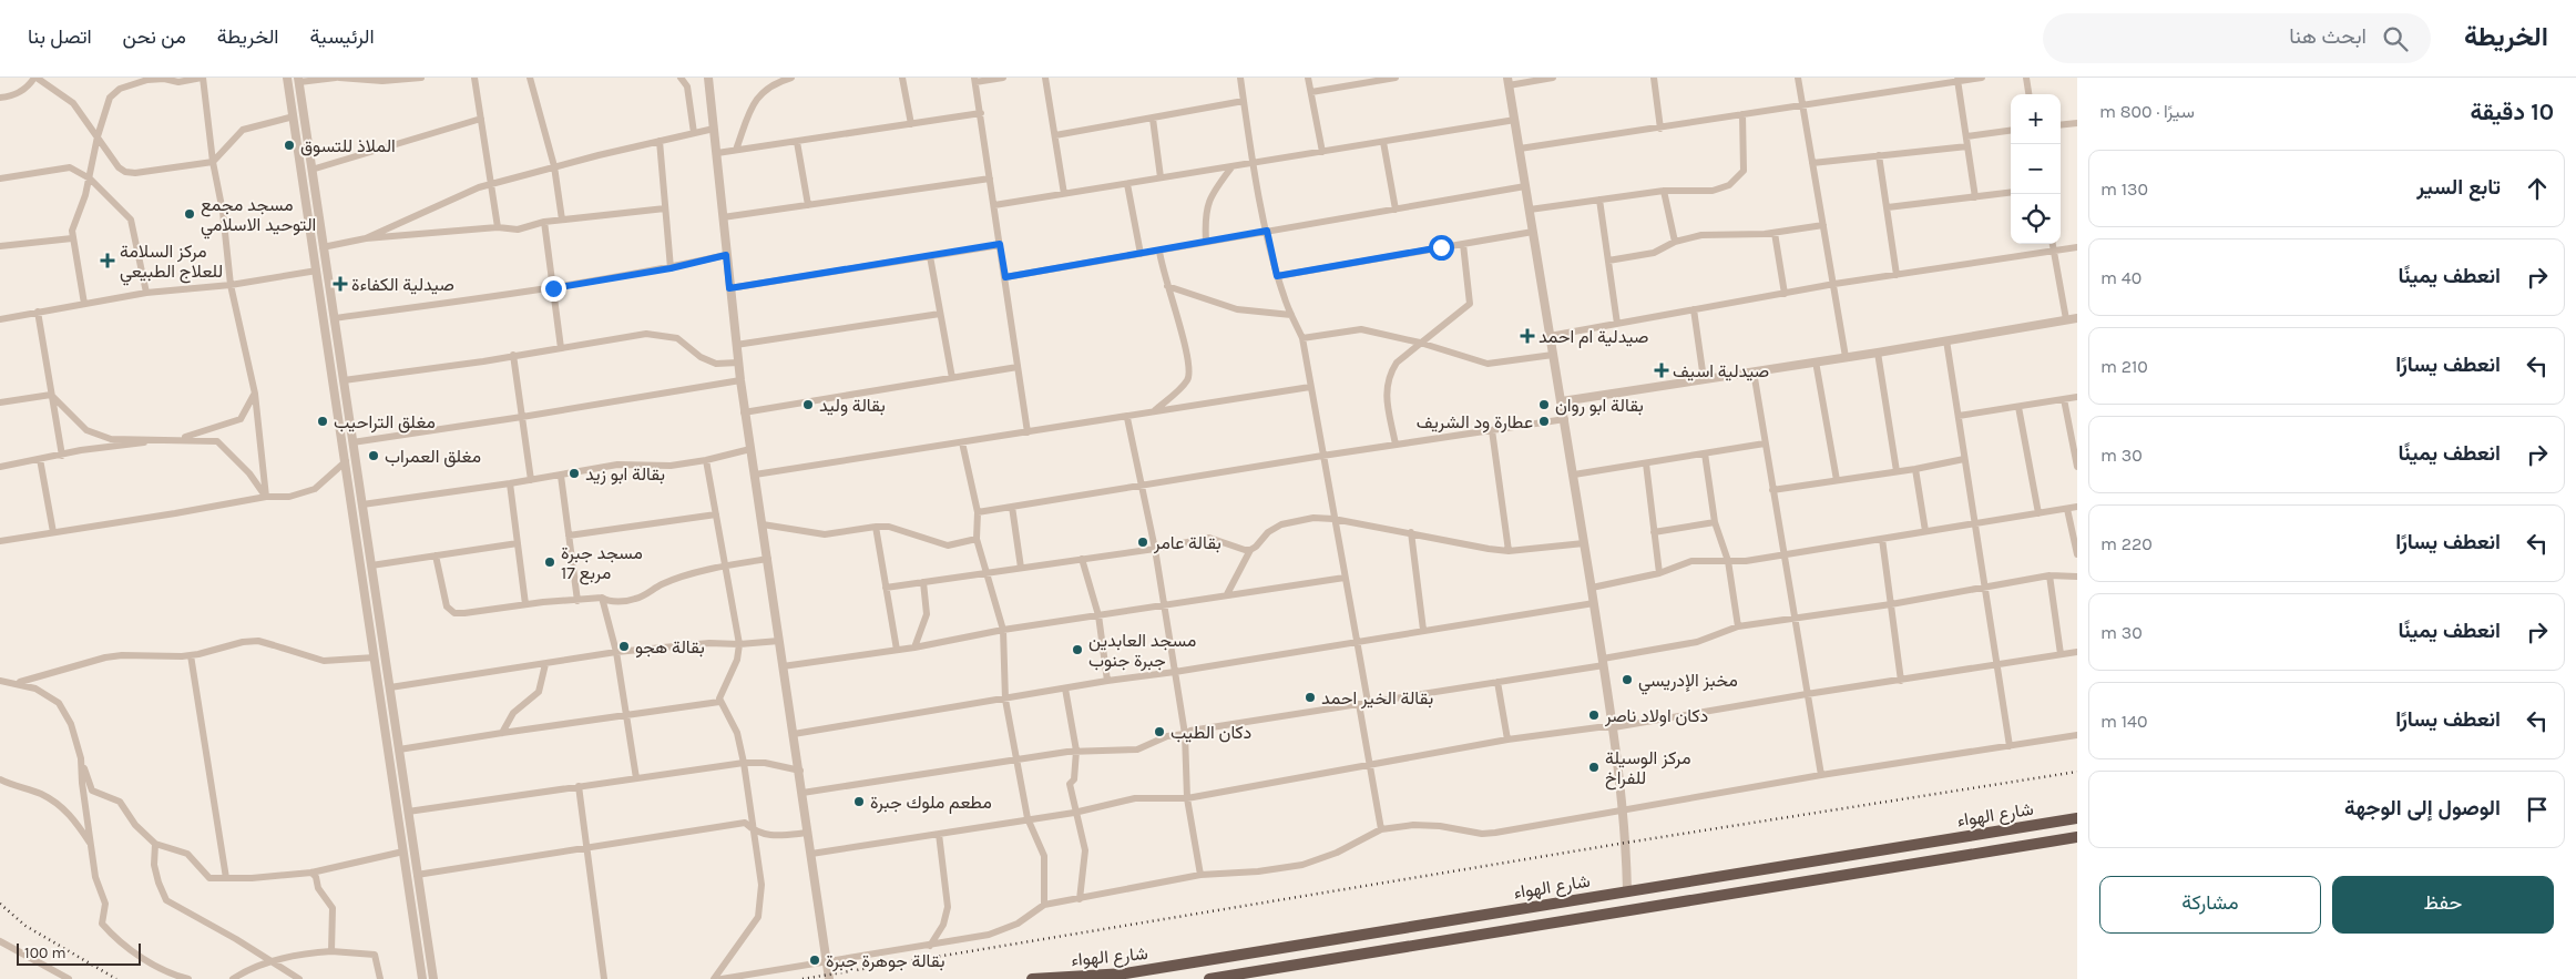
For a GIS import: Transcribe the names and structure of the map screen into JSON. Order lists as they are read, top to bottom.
{
  "streets": {
    "highway": ["شارع الهواء"]
  },
  "places": {
    "other": [
      "الملاذ للتسوق",
      "مسجد مجمع التوحيد الاسلامي",
      "بقالة وليد",
      "بقالة ابو روان",
      "مغلق التراحيب",
      "عطارة ود الشريف",
      "مغلق العمراب",
      "بقالة ابو زيد",
      "بقالة عامر",
      "مسجد جبرة مربع 17",
      "بقالة هجو",
      "مسجد العابدين جبرة جنوب",
      "مخبز الإدريسي",
      "بقالة الخير احمد",
      "دكان اولاد ناصر",
      "دكان الطيب",
      "مركز الوسيلة للفراخ",
      "مطعم ملوك جبرة",
      "بقالة جوهرة جبرة"
    ],
    "health": [
      "مركز السلامة للعلاج الطبيعي",
      "صيدلية الكفاءة",
      "صيدلية ام احمد",
      "صيدلية اسيف"
    ]
  },
  "scale_bar": "100 m",
  "page": {
    "header": "الخريطة",
    "search": "ابحث هنا",
    "nav": [
      "الرئيسية",
      "الخريطة",
      "من نحن",
      "اتصل بنا"
    ],
    "heading": ["10 دقيقة", "سيرًا · 800 m"],
    "map_buttons": ["+", "−"],
    "list": [
      ["تابع السير", "130 m"],
      ["انعطف يمينًا", "40 m"],
      ["انعطف يسارًا", "210 m"],
      ["انعطف يمينًا", "30 m"],
      ["انعطف يسارًا", "220 m"],
      ["انعطف يمينًا", "30 m"],
      ["انعطف يسارًا", "140 m"],
      "الوصول إلى الوجهة"
    ],
    "buttons": ["حفظ", "مشاركة"],
    "scale": "100 m"
  }
}
